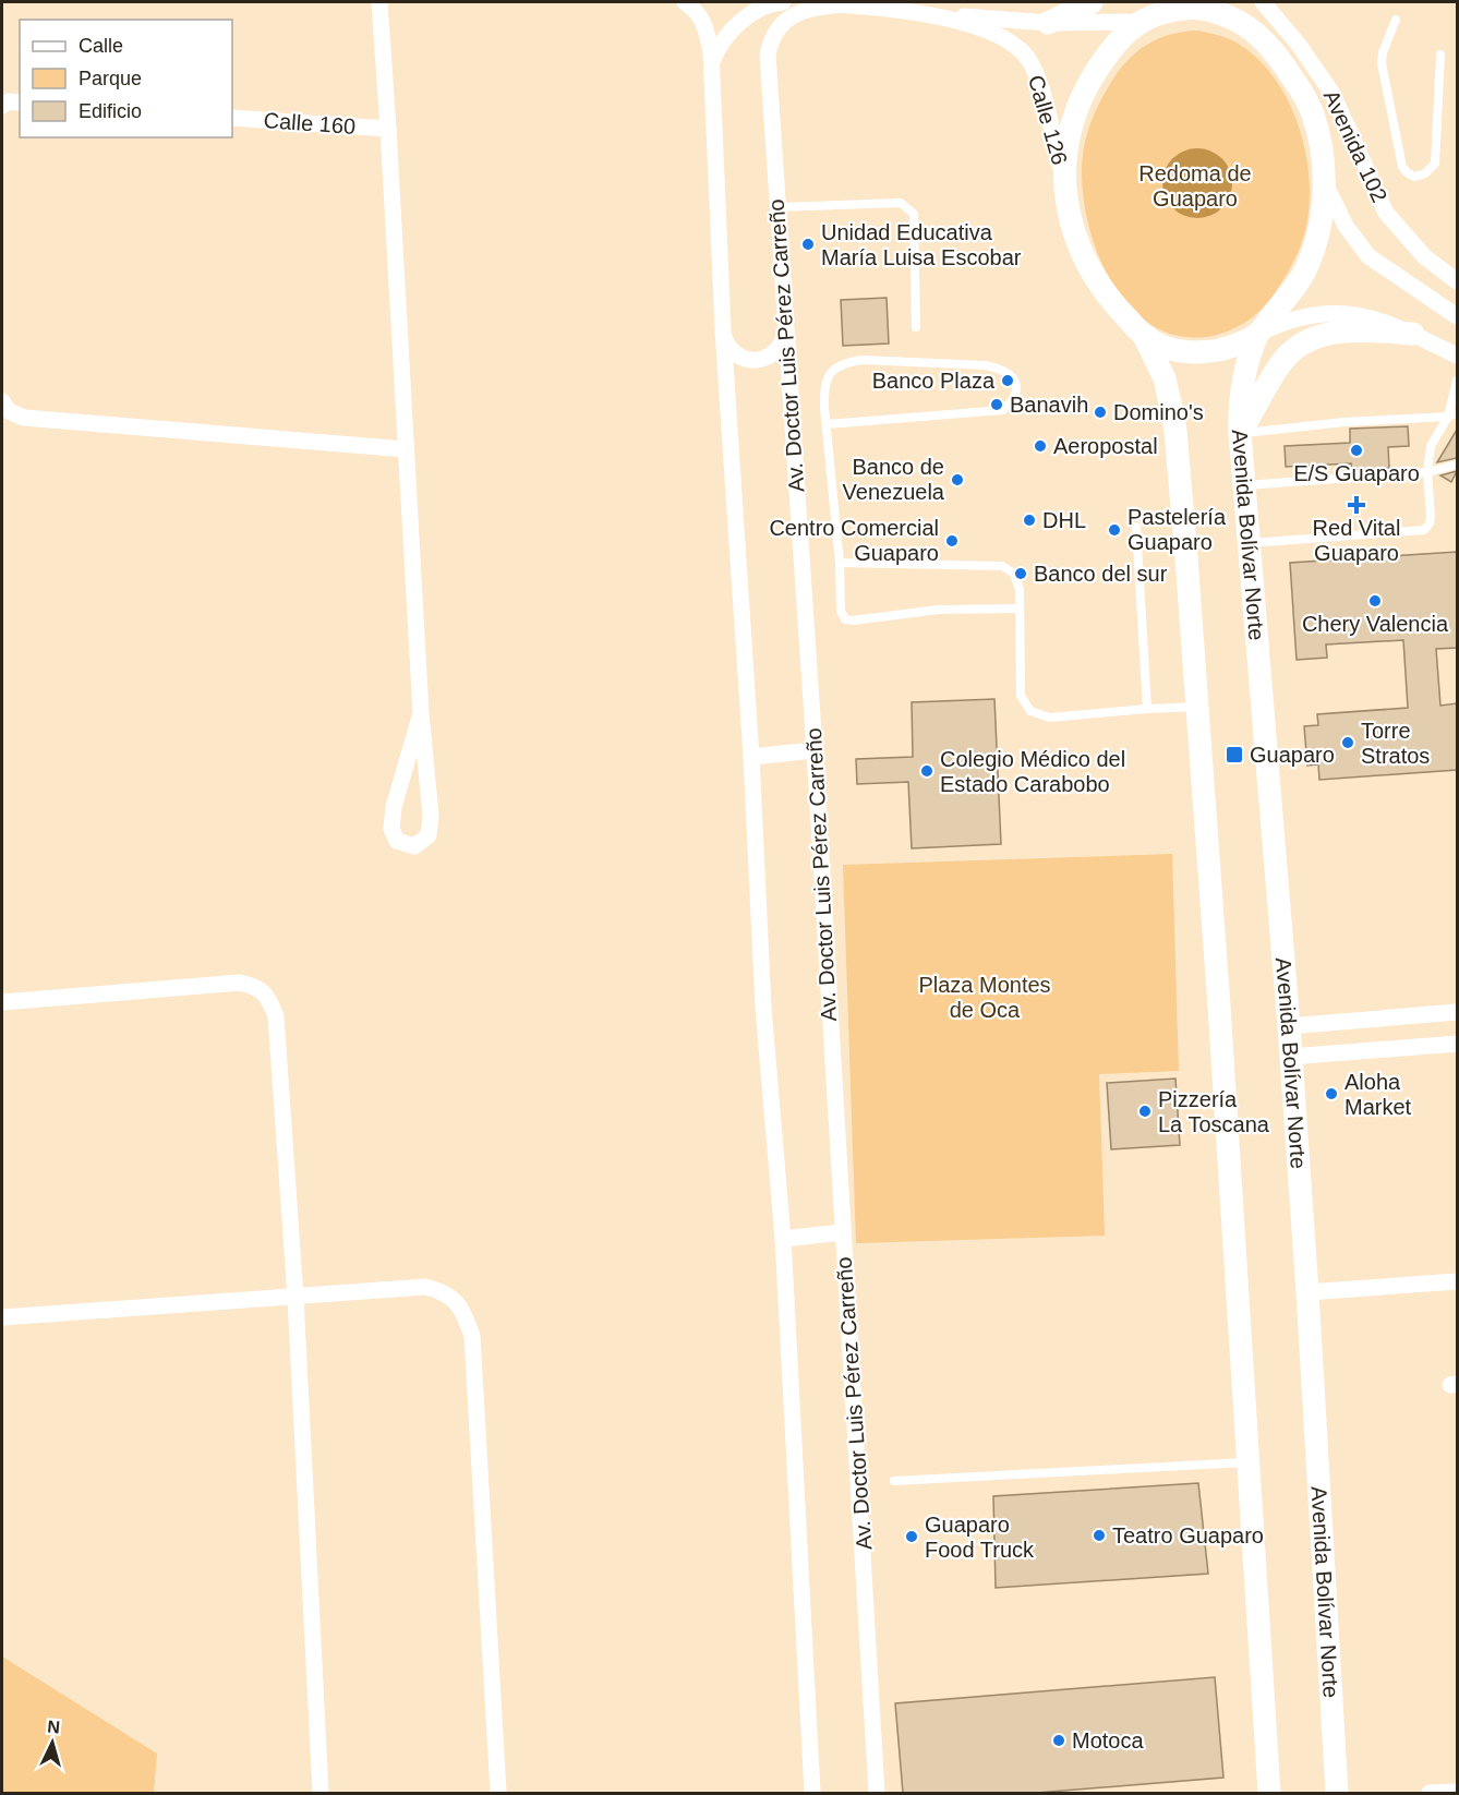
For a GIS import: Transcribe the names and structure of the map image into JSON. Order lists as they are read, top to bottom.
{
  "streets": {
    "main road": ["Avenida Bolívar Norte"],
    "street": [
      "Calle 126",
      "Calle 160",
      "Avenida 102",
      "Av. Doctor Luis Pérez Carreño"
    ]
  },
  "crossings": [
    ["Calle 126", "Av. Doctor Luis Pérez Carreño"]
  ],
  "parks": ["Redoma de Guaparo", "Plaza Montes de Oca"],
  "places": {
    "other": [
      "Unidad Educativa María Luisa Escobar",
      "Banco Plaza",
      "Banavih",
      "Domino's",
      "Aeropostal",
      "E/S Guaparo",
      "Banco de Venezuela",
      "DHL",
      "Pastelería Guaparo",
      "Centro Comercial Guaparo",
      "Banco del sur",
      "Chery Valencia",
      "Torre Stratos",
      "Colegio Médico del Estado Carabobo",
      "Aloha Market",
      "Pizzería La Toscana",
      "Teatro Guaparo",
      "Guaparo Food Truck",
      "Motoca"
    ],
    "health": ["Red Vital Guaparo"],
    "transit": ["Guaparo"]
  },
  "legend": ["Calle", "Parque", "Edificio"],
  "north": "top"
}
